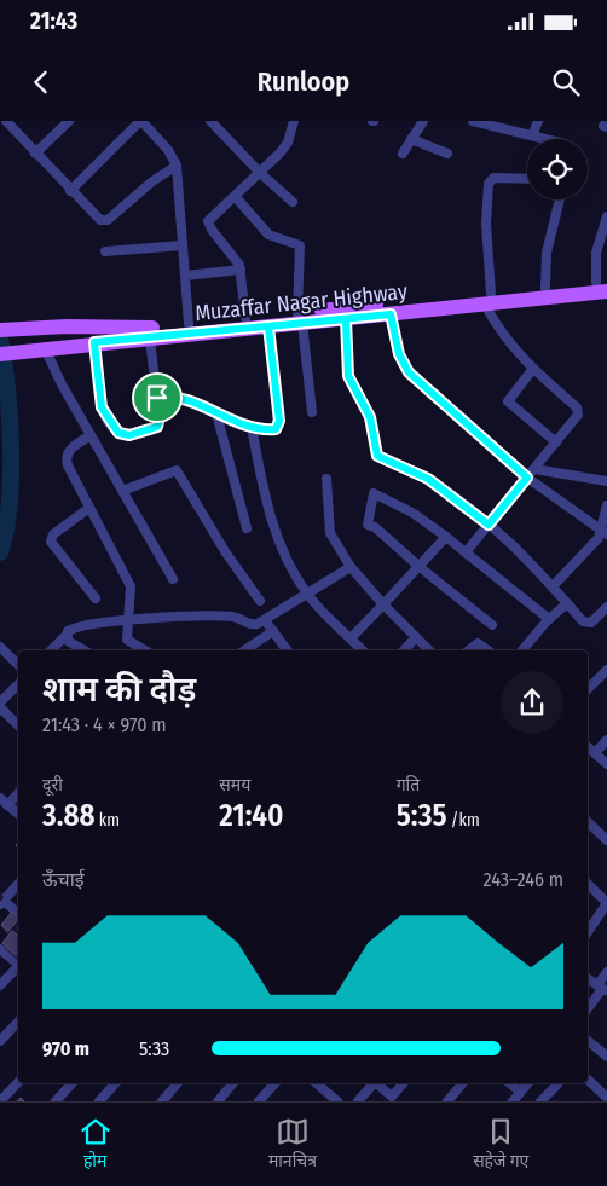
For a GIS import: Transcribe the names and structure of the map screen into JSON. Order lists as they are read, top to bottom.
{
  "streets": {
    "main road": ["Muzaffar Nagar Highway"]
  },
  "page": {
    "status": "21:43",
    "header": "Runloop",
    "heading": ["शाम की दौड़", "21:43 · 4 × 970 m"],
    "stats": [
      ["दूरी", "3.88 km"],
      ["समय", "21:40"],
      ["गति", "5:35 /km"]
    ],
    "chart": ["ऊँचाई", "243–246 m"],
    "list": [
      {
        "name": "970 m",
        "note": "5:33"
      }
    ],
    "tabs": ["होम", "मानचित्र", "सहेजे गए"]
  }
}
